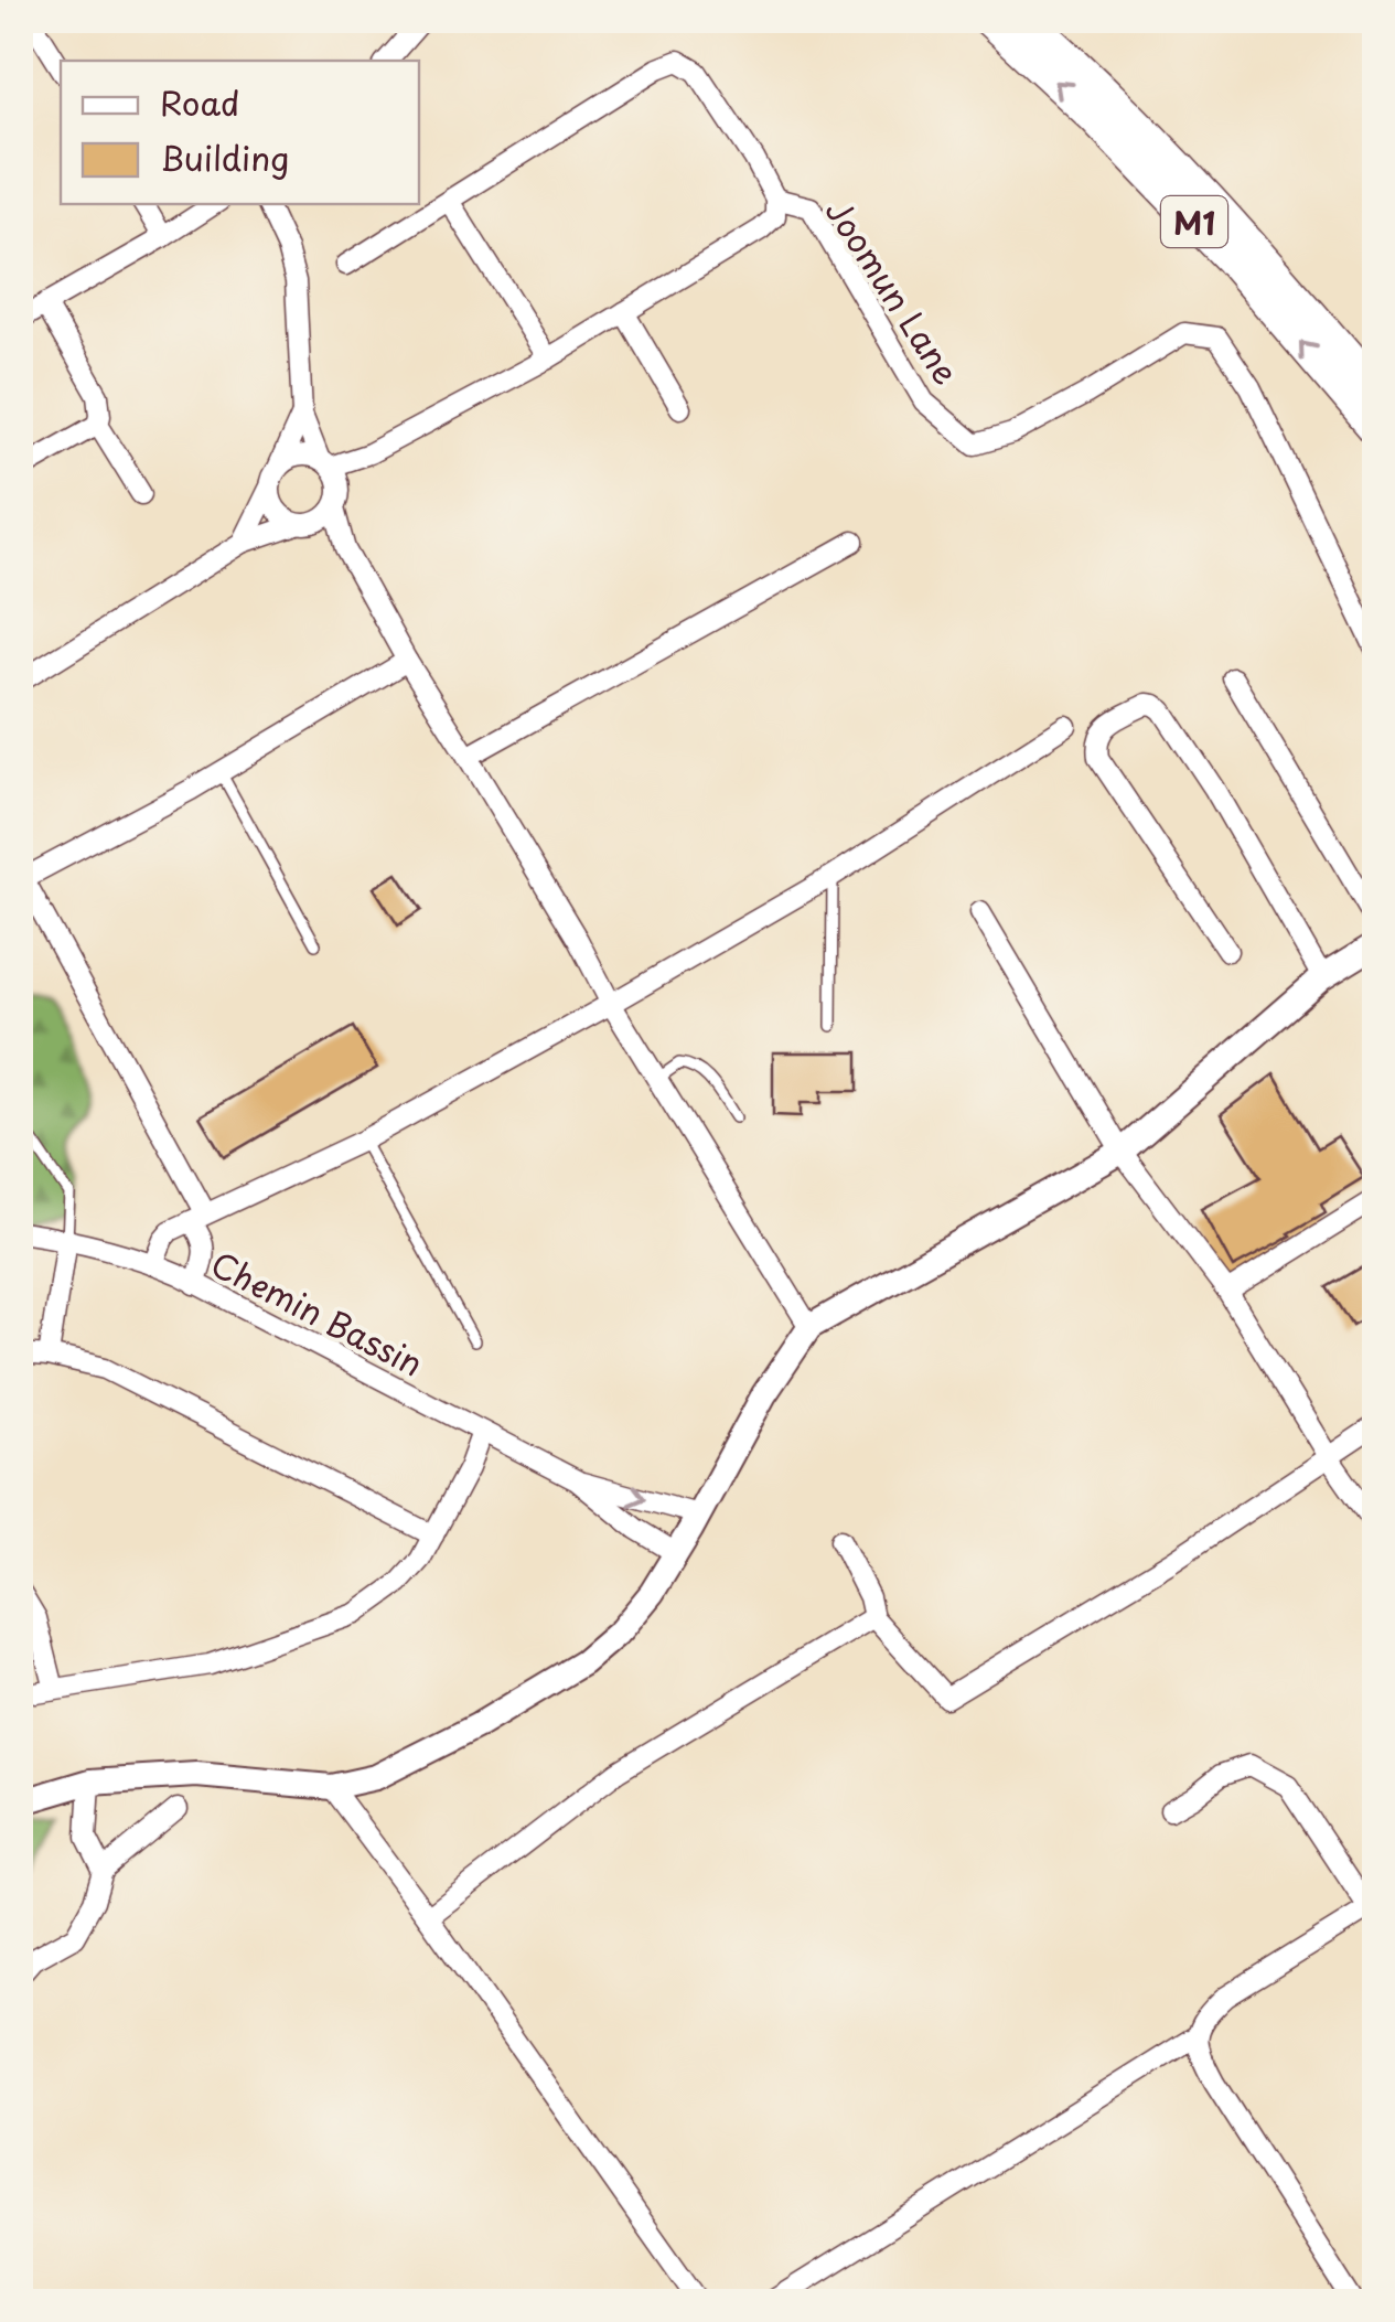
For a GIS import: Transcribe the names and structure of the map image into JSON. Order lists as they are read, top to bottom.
{
  "streets": {
    "highway": ["M1"],
    "street": ["Joomun Lane", "Chemin Bassin"]
  },
  "legend": ["Road", "Building"]
}
